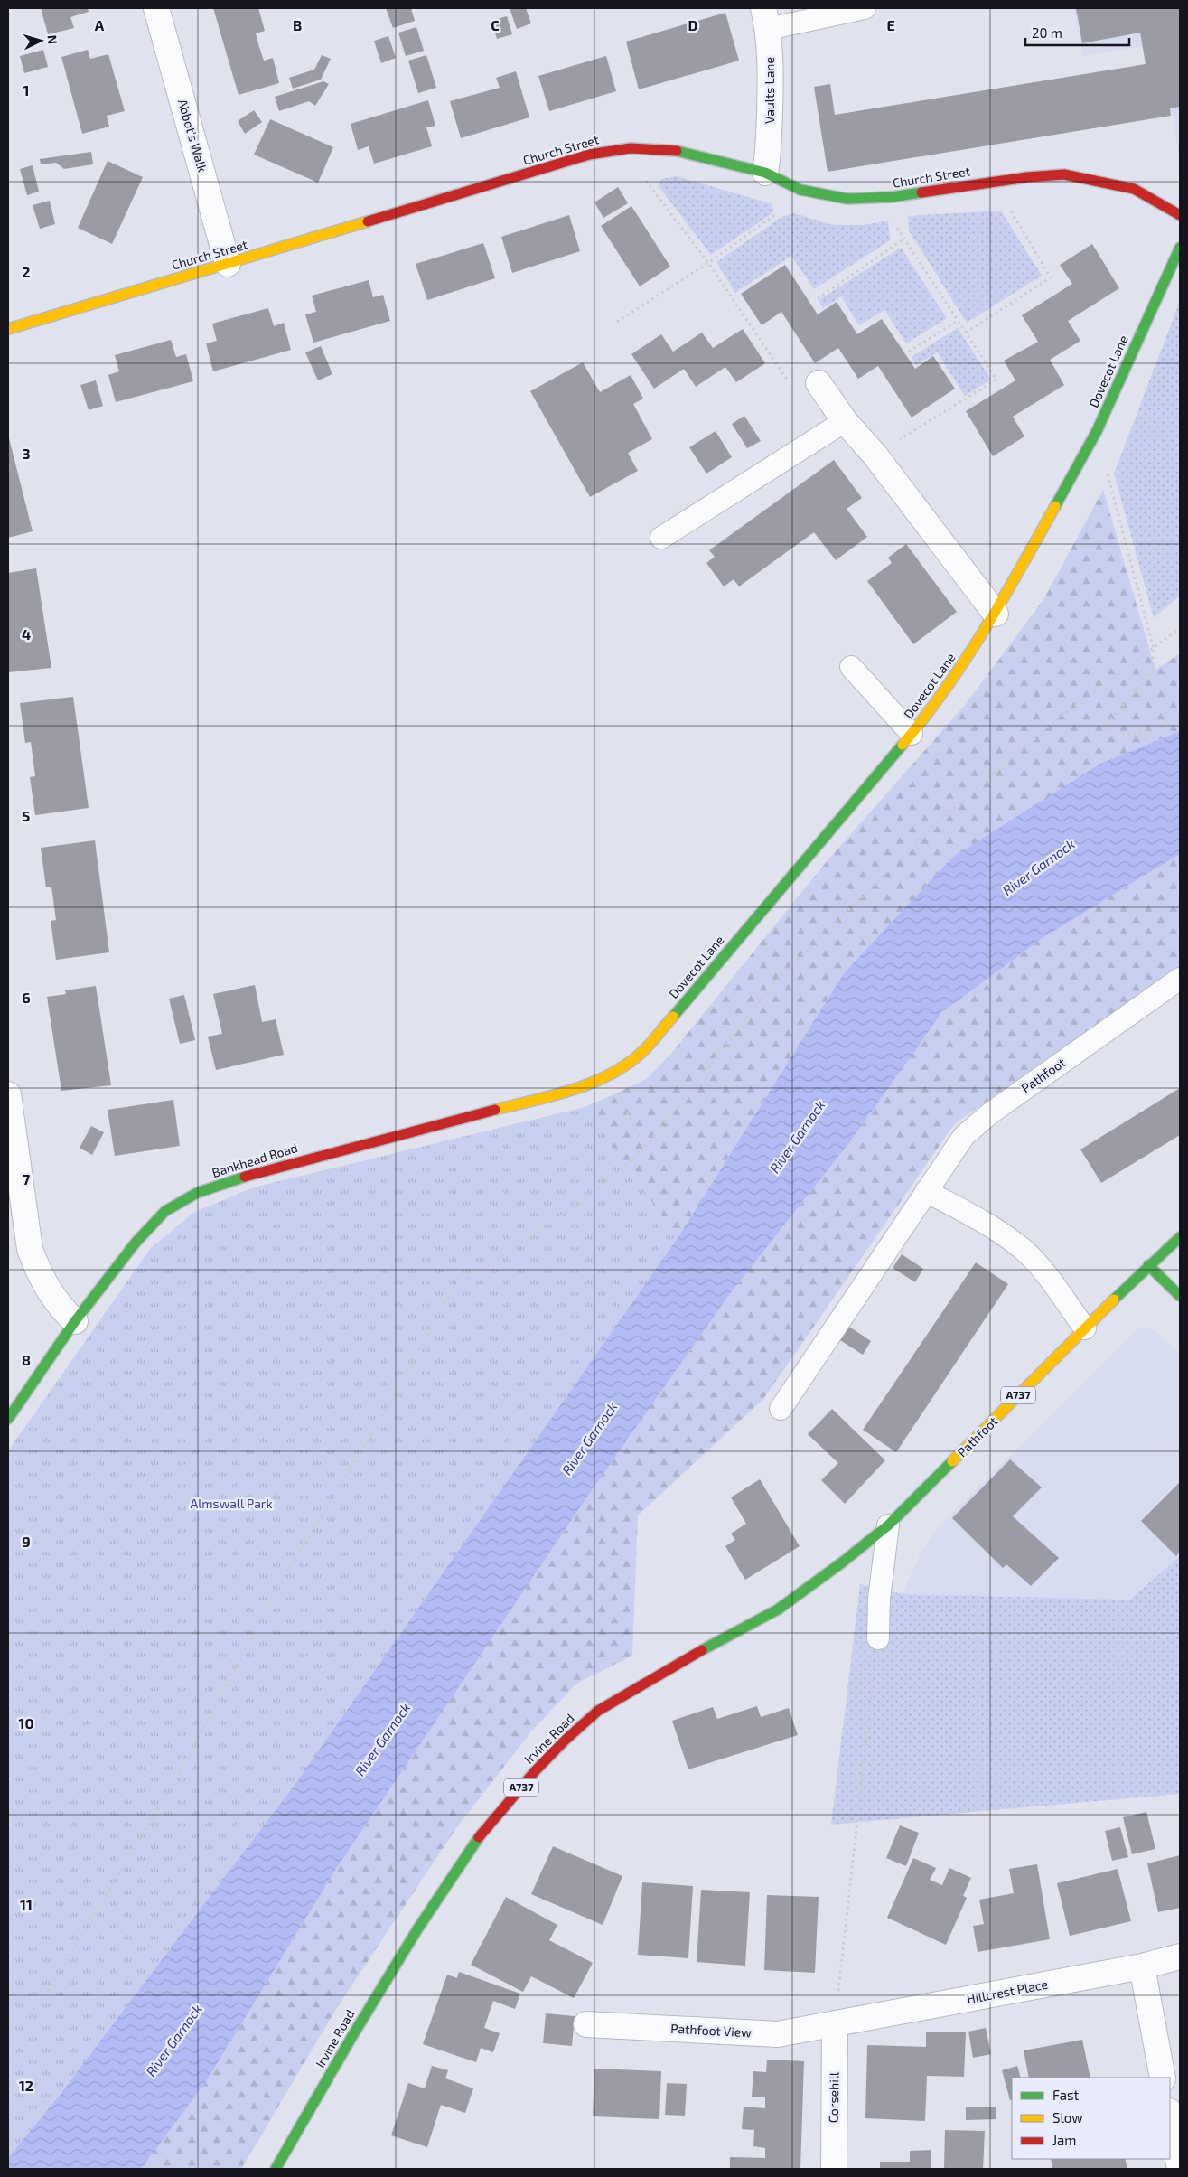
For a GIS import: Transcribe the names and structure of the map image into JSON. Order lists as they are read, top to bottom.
{
  "streets": {
    "street": [
      "Vaults Lane",
      "Abbot's Walk",
      "Church Street",
      "Dovecot Lane",
      "Pathfoot",
      "Bankhead Road",
      "A737",
      "Irvine Road",
      "Hillcrest Place",
      "Pathfoot View",
      "Corsehill"
    ]
  },
  "crossings": [
    ["Vaults Lane", "Church Street"],
    ["Abbot's Walk", "Church Street"],
    ["Dovecot Lane", "Bankhead Road"],
    ["Pathfoot", "A737"],
    ["Pathfoot", "Irvine Road"],
    ["Hillcrest Place", "Pathfoot View"],
    ["Hillcrest Place", "Corsehill"],
    ["Pathfoot View", "Corsehill"]
  ],
  "water": ["River Garnock"],
  "parks": ["Almswall Park"],
  "legend": ["Fast", "Slow", "Jam"],
  "scale_bar": "20 m",
  "north": "right",
  "grid": {
    "columns": [
      "A",
      "B",
      "C",
      "D",
      "E"
    ],
    "rows": [
      "1",
      "2",
      "3",
      "4",
      "5",
      "6",
      "7",
      "8",
      "9",
      "10",
      "11",
      "12"
    ]
  }
}
